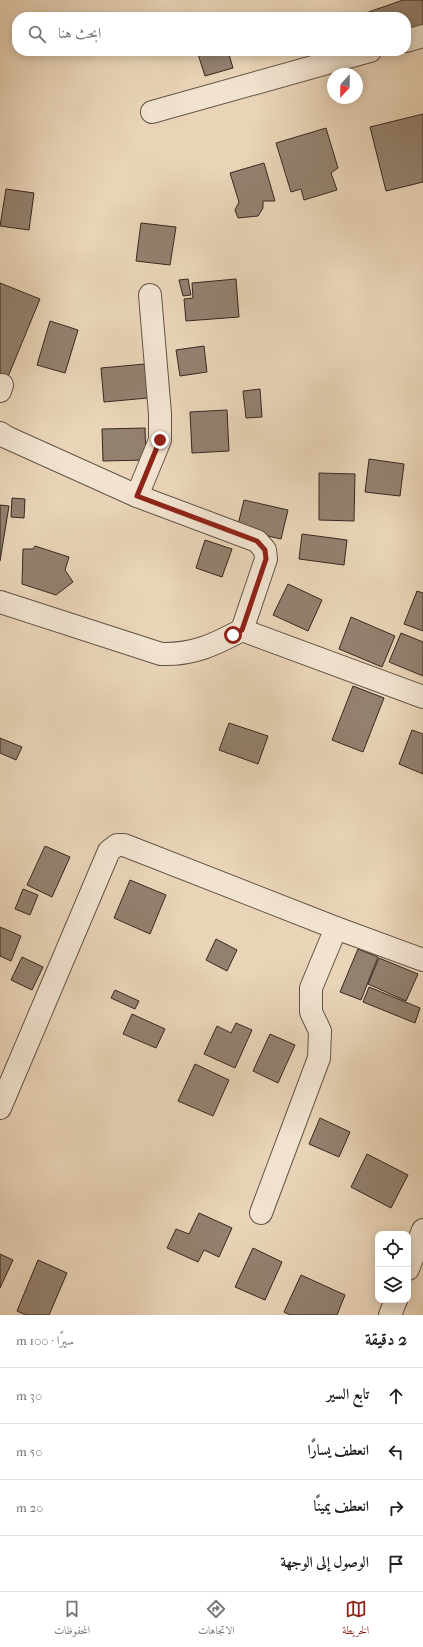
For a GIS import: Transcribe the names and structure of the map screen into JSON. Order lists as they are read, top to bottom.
{
  "north": "bottom",
  "page": {
    "search": "ابحث هنا",
    "heading": ["2 دقيقة", "سيرًا · 100 m"],
    "list": [
      ["تابع السير", "30 m"],
      ["انعطف يسارًا", "50 m"],
      ["انعطف يمينًا", "20 m"],
      "الوصول إلى الوجهة"
    ],
    "nav": ["الخريطة", "الاتجاهات", "المحفوظات"]
  }
}
